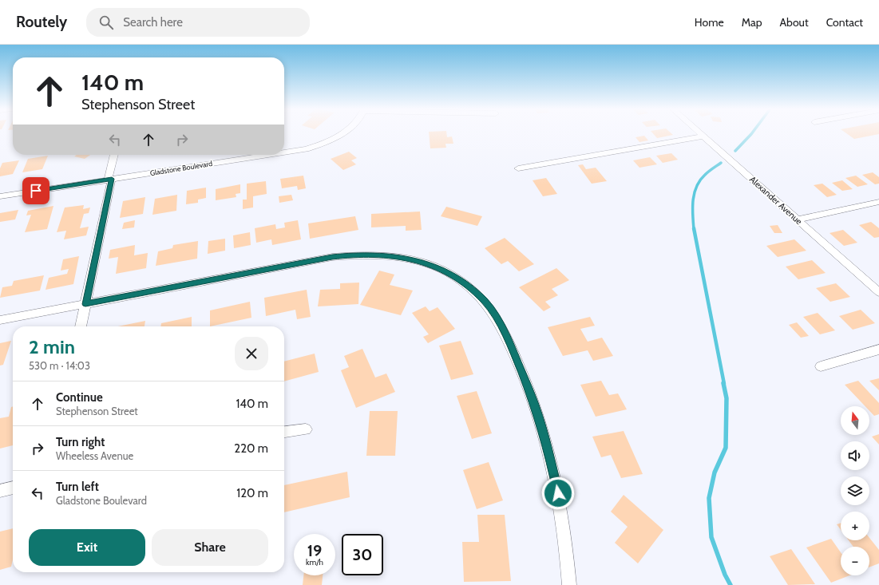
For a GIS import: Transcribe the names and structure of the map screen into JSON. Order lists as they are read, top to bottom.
{
  "streets": {
    "street": ["Gladstone Boulevard", "Alexander Avenue"]
  },
  "north": "top",
  "page": {
    "header": "Routely",
    "search": "Search here",
    "nav": [
      "Home",
      "Map",
      "About",
      "Contact"
    ],
    "turn": ["140 m", "Stephenson Street"],
    "heading": ["2 min", "530 m · 14:03"],
    "list": [
      {
        "name": "Continue",
        "note": "Stephenson Street",
        "value": "140 m"
      },
      {
        "name": "Turn right",
        "note": "Wheeless Avenue",
        "value": "220 m"
      },
      {
        "name": "Turn left",
        "note": "Gladstone Boulevard",
        "value": "120 m"
      }
    ],
    "map_buttons": ["+", "−"],
    "buttons": ["Exit", "Share"],
    "speed": "19 km/h",
    "limit": "30"
  }
}
